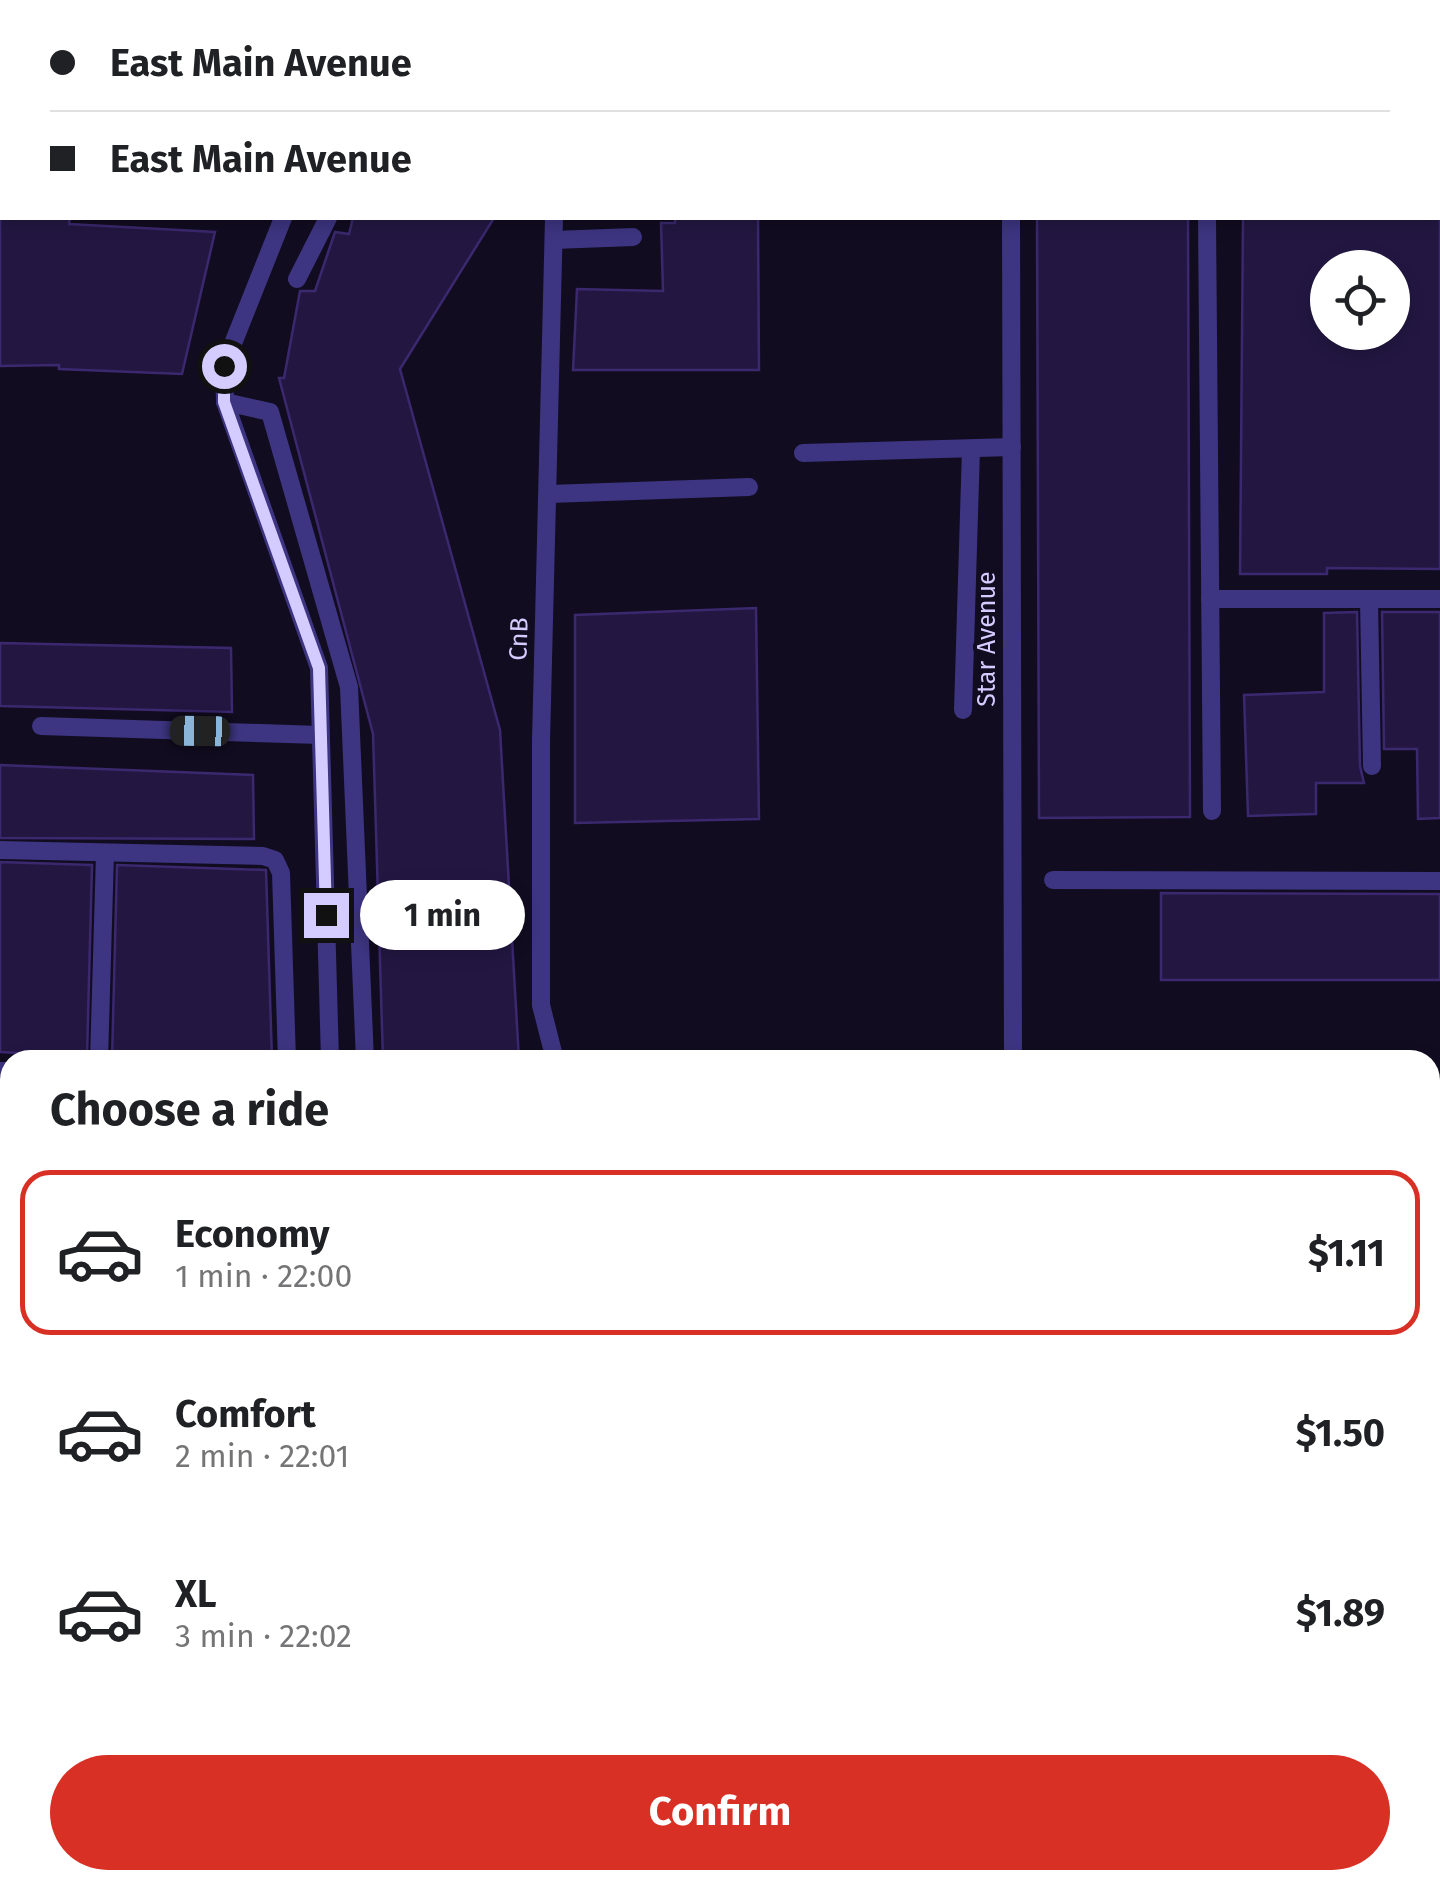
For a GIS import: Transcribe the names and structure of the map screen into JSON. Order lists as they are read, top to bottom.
{
  "streets": {
    "street": ["CnB", "Star Avenue"]
  },
  "page": {
    "banner": ["East Main Avenue", "East Main Avenue"],
    "bubble": "1 min",
    "heading": "Choose a ride",
    "list": [
      {
        "name": "Economy",
        "note": "1 min · 22:00",
        "value": "$1.11"
      },
      {
        "name": "Comfort",
        "note": "2 min · 22:01",
        "value": "$1.50"
      },
      {
        "name": "XL",
        "note": "3 min · 22:02",
        "value": "$1.89"
      }
    ],
    "buttons": "Confirm"
  }
}
